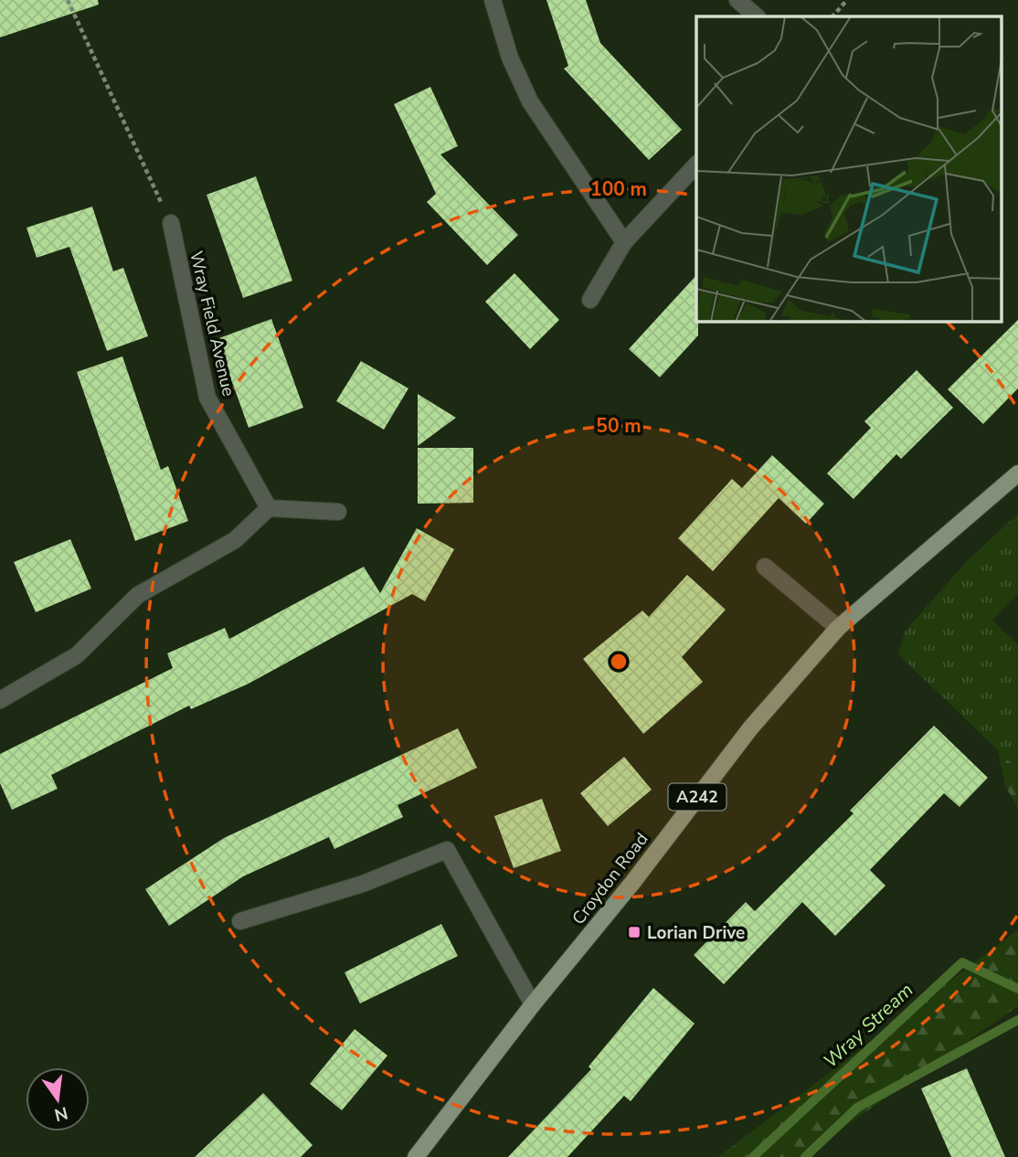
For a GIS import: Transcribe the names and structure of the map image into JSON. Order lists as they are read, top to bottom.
{
  "streets": {
    "main road": ["A242", "Croydon Road"],
    "street": ["Wray Field Avenue"]
  },
  "water": ["Wray Stream"],
  "places": {
    "transit": ["Lorian Drive"]
  },
  "north": "bottom",
  "rings": ["100 m", "50 m"]
}
